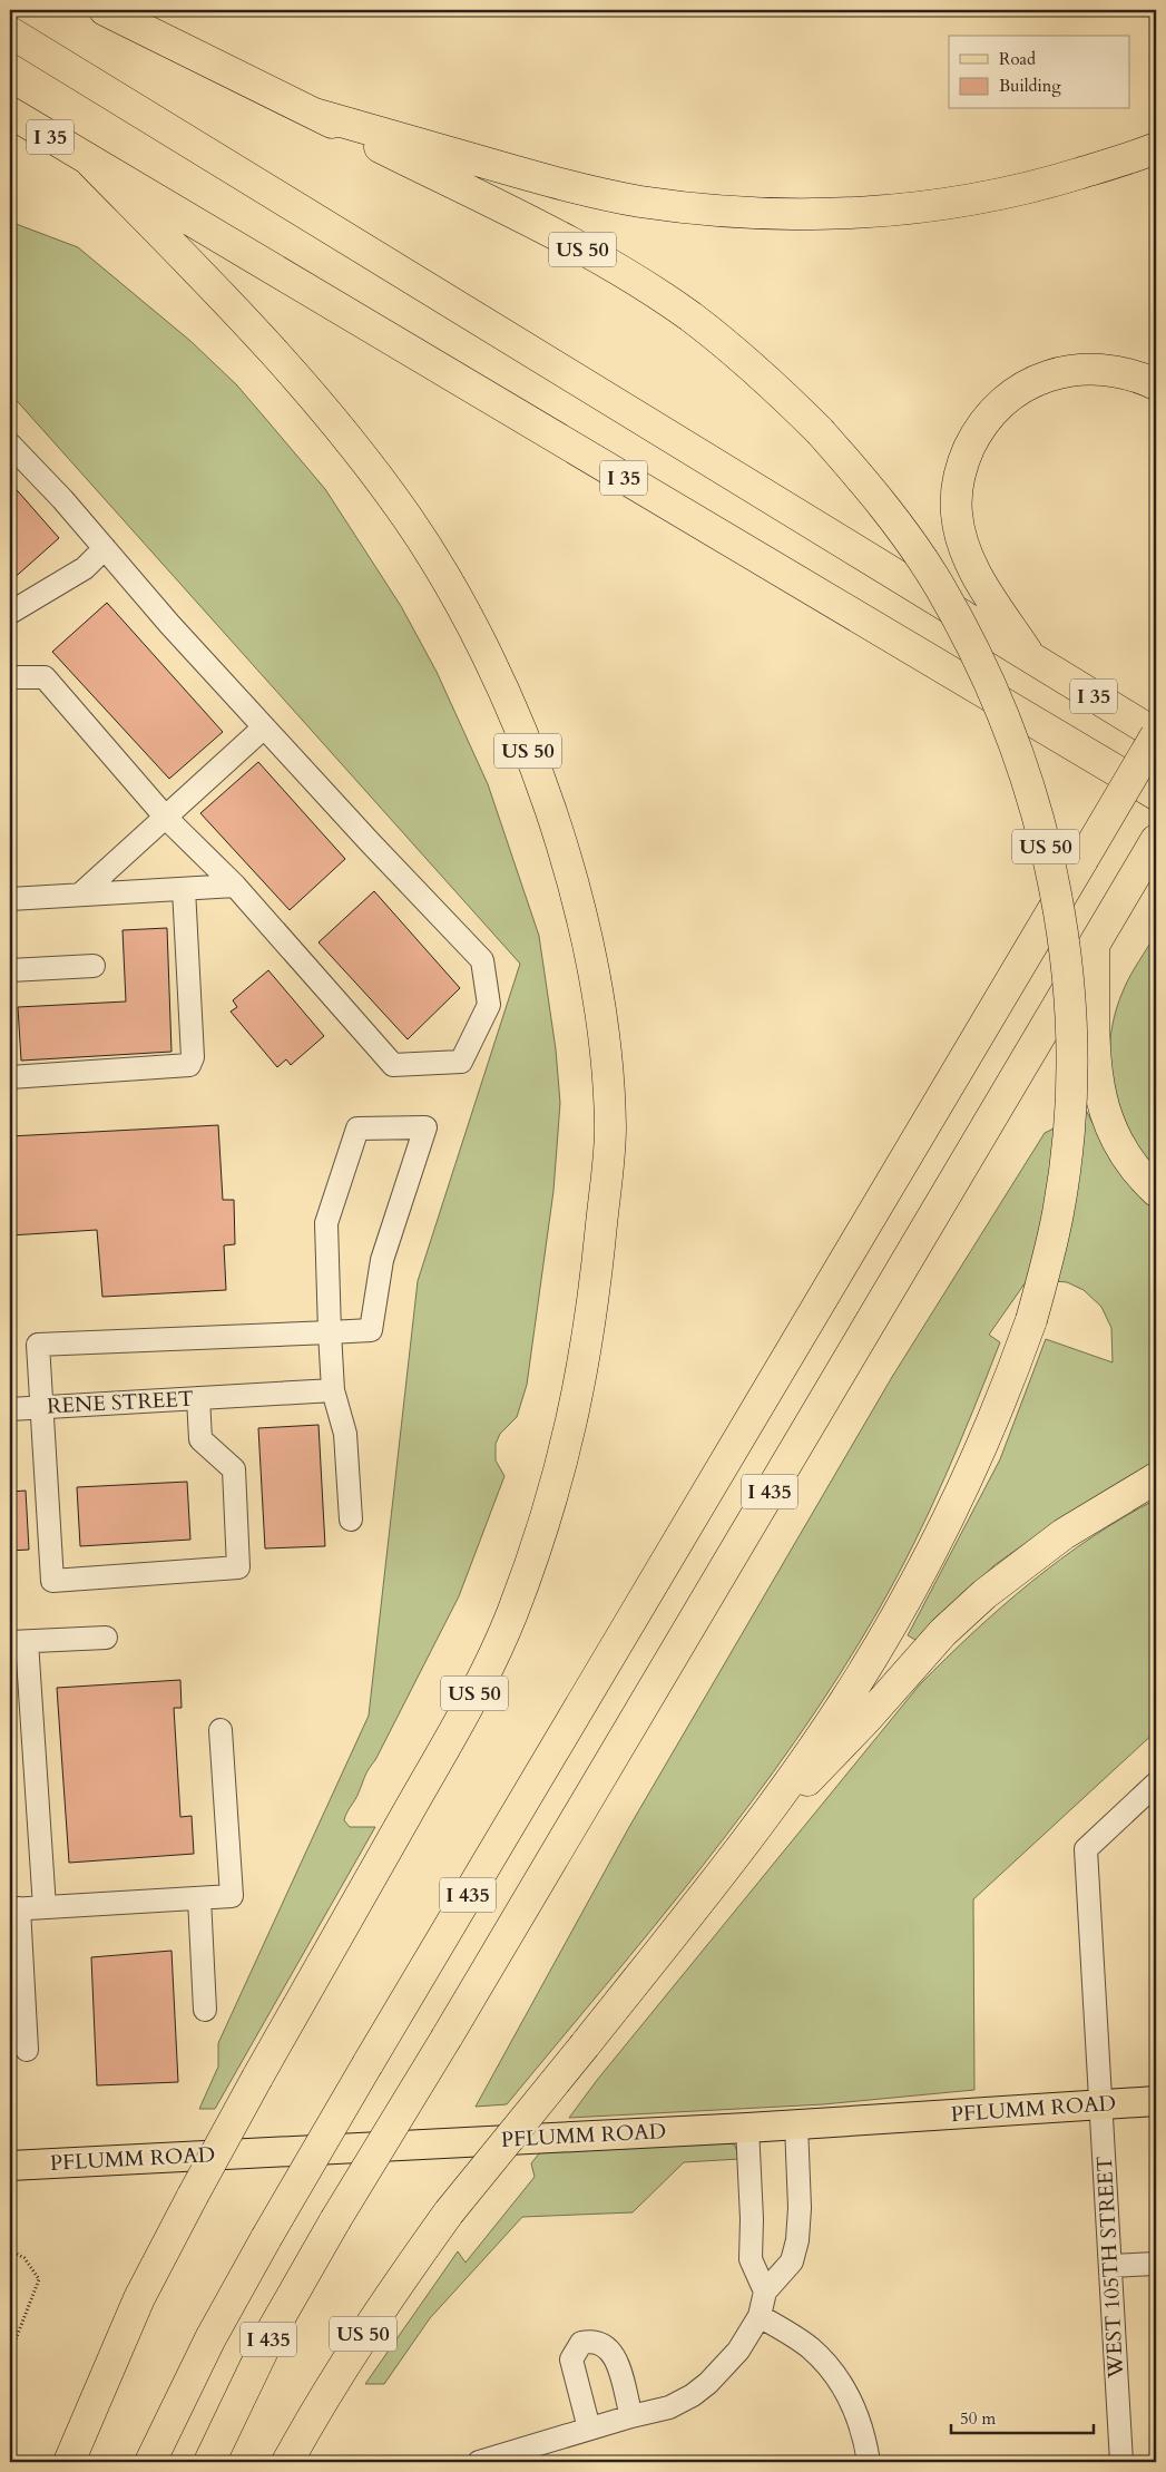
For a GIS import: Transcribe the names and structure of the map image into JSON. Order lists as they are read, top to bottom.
{
  "streets": {
    "highway": ["I 35", "US 50", "I 435"],
    "main road": ["PFLUMM ROAD"],
    "street": ["RENE STREET", "WEST 105TH STREET"]
  },
  "crossings": [
    ["I 35", "US 50"],
    ["I 35", "I 435"],
    ["PFLUMM ROAD", "WEST 105TH STREET"]
  ],
  "legend": ["Road", "Building"],
  "scale_bar": "50 m"
}
